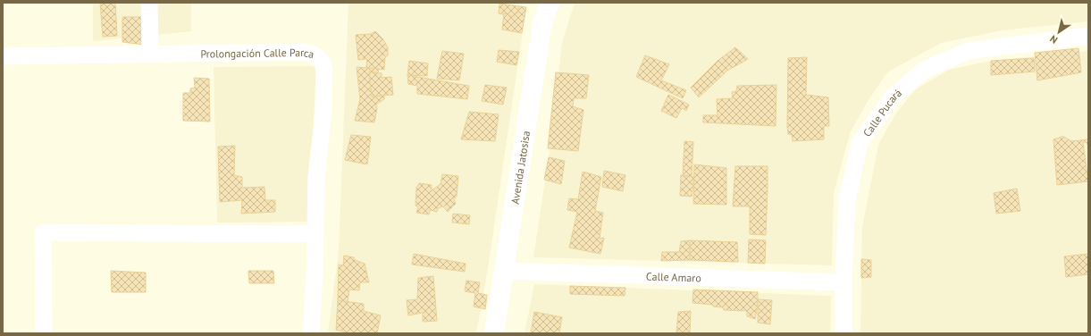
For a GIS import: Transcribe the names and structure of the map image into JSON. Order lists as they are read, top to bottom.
{
  "streets": {
    "street": [
      "Prolongación Calle Parca",
      "Calle Pucará",
      "Avenida Jatosisa",
      "Calle Amaro"
    ]
  },
  "crossings": [
    ["Calle Pucará", "Calle Amaro"],
    ["Avenida Jatosisa", "Calle Amaro"]
  ],
  "north": "bottom left"
}
